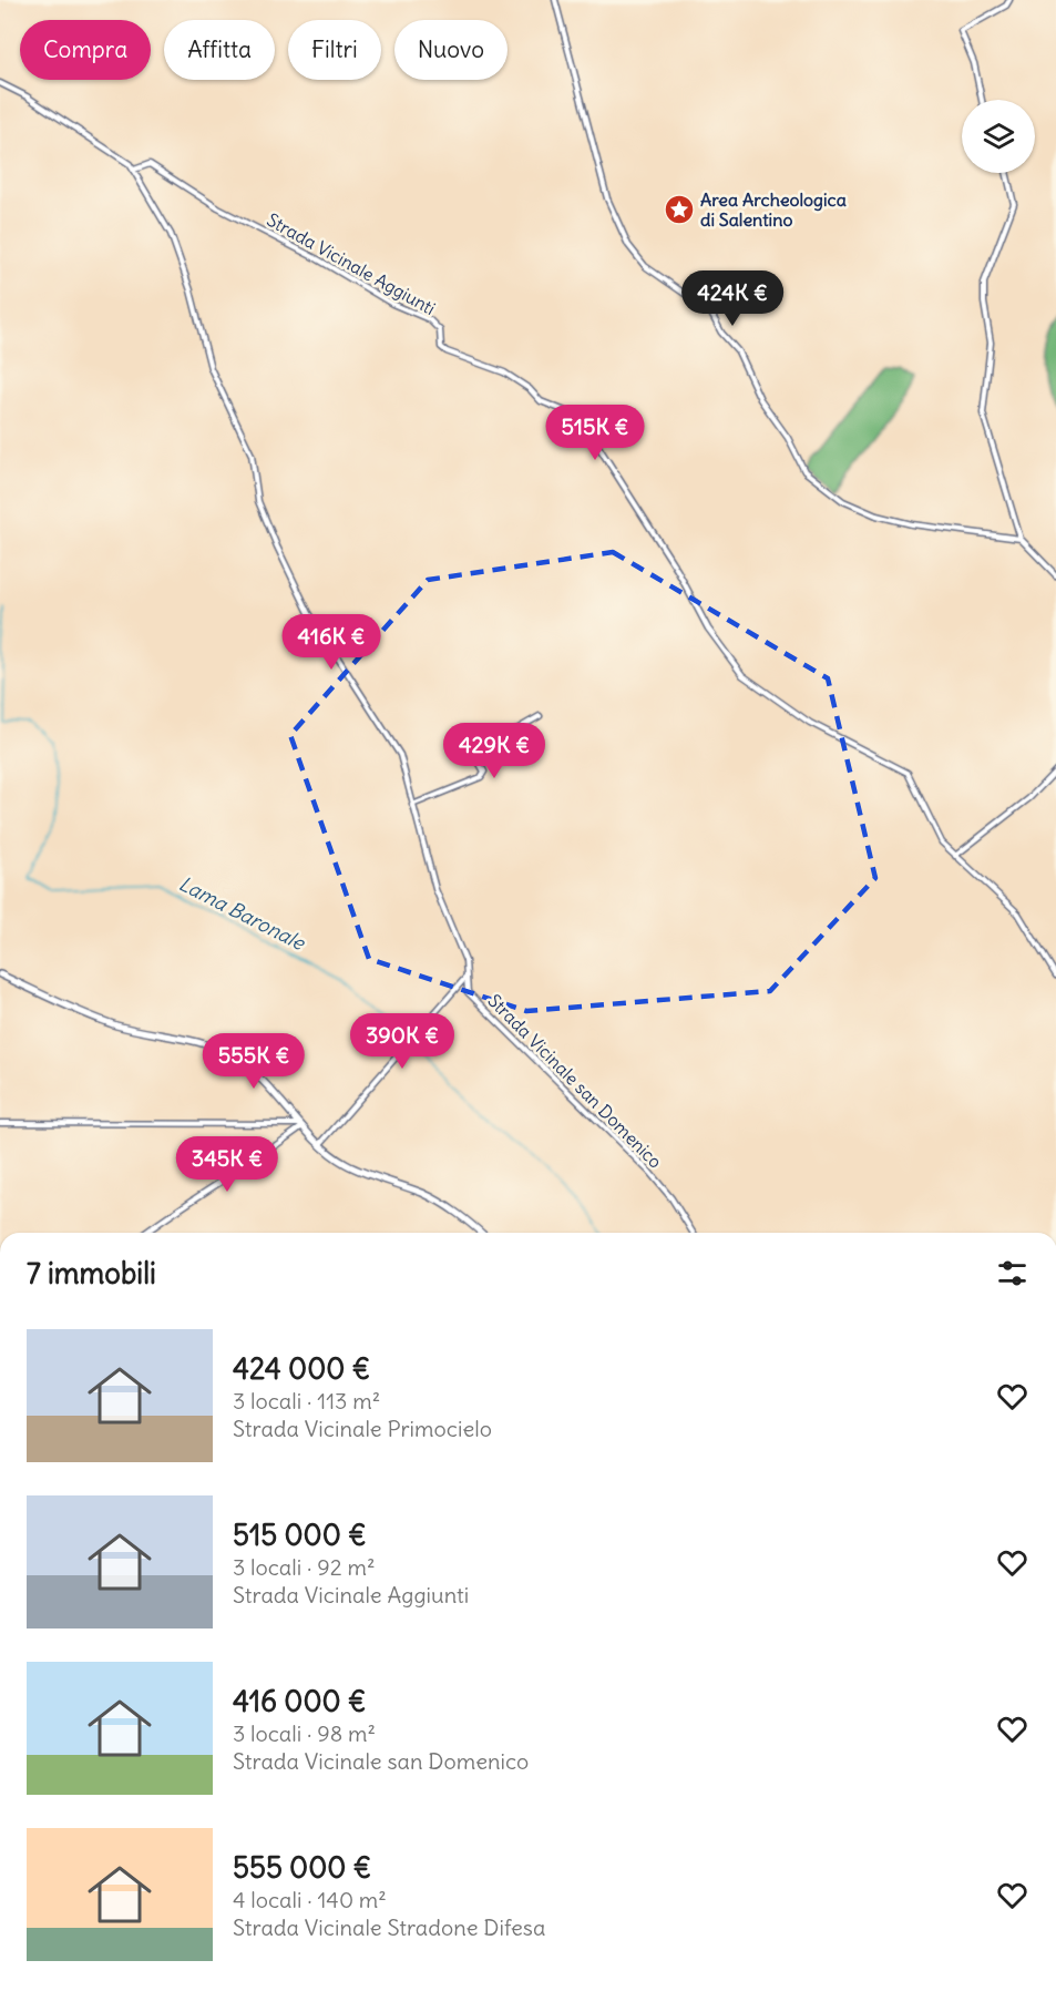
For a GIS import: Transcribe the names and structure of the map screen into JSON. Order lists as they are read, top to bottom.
{
  "streets": {
    "street": ["Strada Vicinale Aggiunti", "Strada Vicinale san Domenico"]
  },
  "crossings": [
    ["Strada Vicinale Aggiunti", "Strada Vicinale san Domenico"]
  ],
  "water": ["Lama Baronale"],
  "places": {
    "place": ["Area Archeologica di Salentino"]
  },
  "page": {
    "chip": [
      "Compra",
      "Affitta",
      "Filtri",
      "Nuovo"
    ],
    "price": [
      "424K €",
      "515K €",
      "416K €",
      "429K €",
      "390K €",
      "555K €",
      "345K €"
    ],
    "heading": "7 immobili",
    "list": [
      {
        "name": "424 000 €",
        "note": "3 locali · 113 m² · Strada Vicinale Primocielo"
      },
      {
        "name": "515 000 €",
        "note": "3 locali · 92 m² · Strada Vicinale Aggiunti"
      },
      {
        "name": "416 000 €",
        "note": "3 locali · 98 m² · Strada Vicinale san Domenico"
      },
      {
        "name": "555 000 €",
        "note": "4 locali · 140 m² · Strada Vicinale Stradone Difesa"
      }
    ]
  }
}
